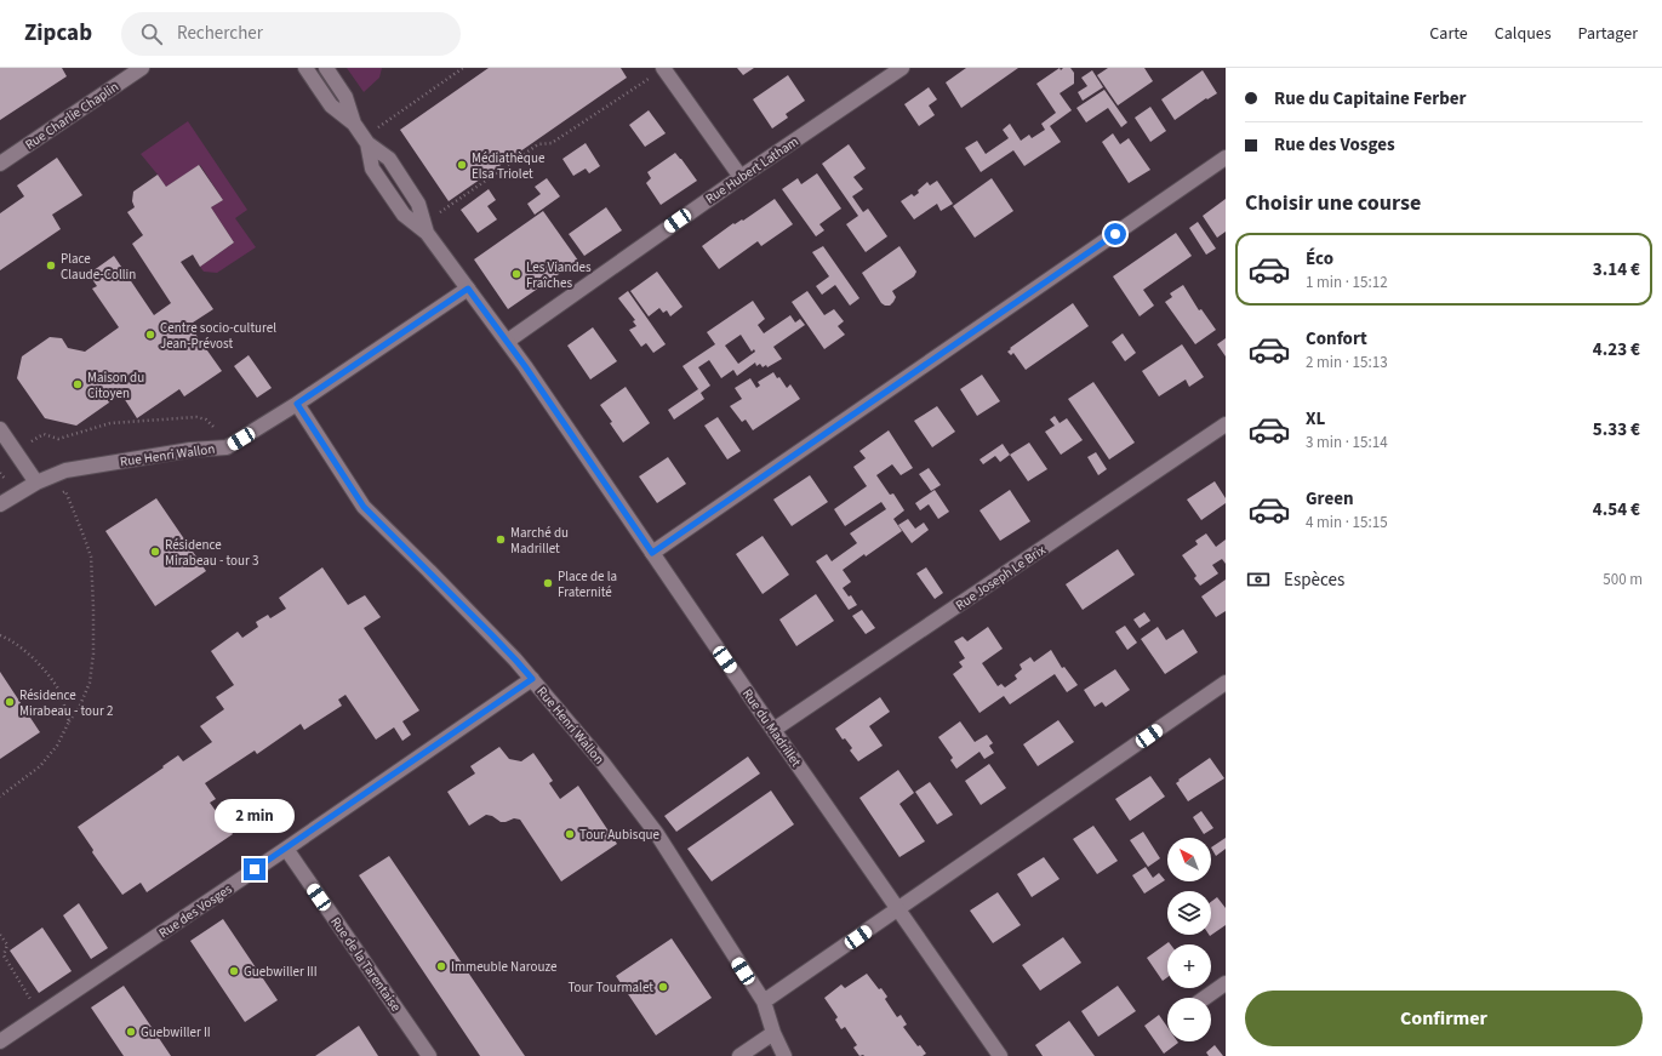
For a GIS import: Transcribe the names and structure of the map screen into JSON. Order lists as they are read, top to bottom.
{
  "streets": {
    "street": [
      "Rue Charlie Chaplin",
      "Rue Hubert Latham",
      "Rue Henri Wallon",
      "Rue Joseph Le Brix",
      "Rue du Madrillet",
      "Rue des Vosges",
      "Rue de la Tarentaise"
    ]
  },
  "crossings": [
    ["Rue Hubert Latham", "Rue du Madrillet"],
    ["Rue Henri Wallon", "Rue des Vosges"],
    ["Rue Joseph Le Brix", "Rue du Madrillet"],
    ["Rue des Vosges", "Rue de la Tarentaise"]
  ],
  "places": [
    "Médiathèque Elsa Triolet",
    "Place Claude-Collin",
    "Les Viandes Fraîches",
    "Centre socio-culturel Jean-Prévost",
    "Maison du Citoyen",
    "Marché du Madrillet",
    "Résidence Mirabeau - tour 3",
    "Place de la Fraternité",
    "Résidence Mirabeau - tour 2",
    "Tour Aubisque",
    "Immeuble Narouze",
    "Guebwiller III",
    "Tour Tourmalet",
    "Guebwiller II"
  ],
  "north": "top left",
  "page": {
    "header": "Zipcab",
    "search": "Rechercher",
    "nav": ["Carte", "Calques", "Partager"],
    "banner": ["Rue du Capitaine Ferber", "Rue des Vosges"],
    "heading": "Choisir une course",
    "list": [
      {
        "name": "Éco",
        "note": "1 min · 15:12",
        "value": "3.14 €"
      },
      {
        "name": "Confort",
        "note": "2 min · 15:13",
        "value": "4.23 €"
      },
      {
        "name": "XL",
        "note": "3 min · 15:14",
        "value": "5.33 €"
      },
      {
        "name": "Green",
        "note": "4 min · 15:15",
        "value": "4.54 €"
      }
    ],
    "pay": ["Espèces", "500 m"],
    "bubble": "2 min",
    "map_buttons": ["+", "−"],
    "buttons": "Confirmer"
  }
}
